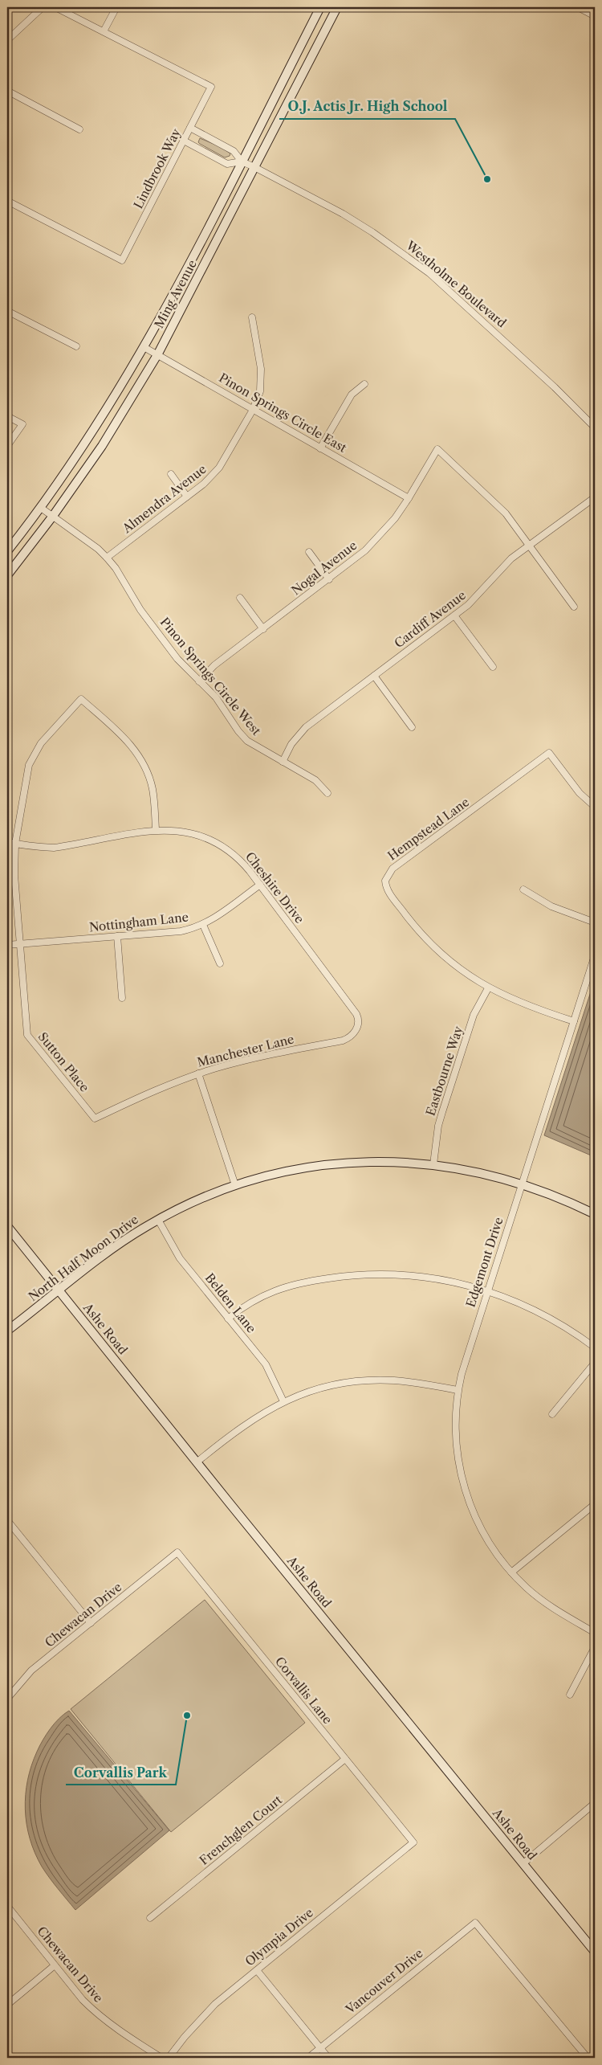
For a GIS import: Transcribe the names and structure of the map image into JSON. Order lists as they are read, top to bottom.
{
  "streets": {
    "street": [
      "Lindbrook Way",
      "Westholme Boulevard",
      "Ming Avenue",
      "Pinon Springs Circle East",
      "Almendra Avenue",
      "Nogal Avenue",
      "Cardiff Avenue",
      "Pinon Springs Circle West",
      "Hempstead Lane",
      "Cheshire Drive",
      "Nottingham Lane",
      "Manchester Lane",
      "Sutton Place",
      "Eastbourne Way",
      "North Half Moon Drive",
      "Edgemont Drive",
      "Belden Lane",
      "Ashe Road",
      "Chewacan Drive",
      "Corvallis Lane",
      "Frenchglen Court",
      "Olympia Drive",
      "Vancouver Drive"
    ]
  },
  "crossings": [
    ["Lindbrook Way", "Westholme Boulevard"],
    ["Westholme Boulevard", "Ming Avenue"],
    ["Ming Avenue", "Pinon Springs Circle East"],
    ["Ming Avenue", "Pinon Springs Circle West"],
    ["Pinon Springs Circle East", "Almendra Avenue"],
    ["Pinon Springs Circle East", "Nogal Avenue"],
    ["Almendra Avenue", "Pinon Springs Circle West"],
    ["Nogal Avenue", "Cardiff Avenue"],
    ["Nogal Avenue", "Pinon Springs Circle West"],
    ["Cardiff Avenue", "Pinon Springs Circle West"],
    ["Hempstead Lane", "Eastbourne Way"],
    ["Hempstead Lane", "Edgemont Drive"],
    ["Cheshire Drive", "Nottingham Lane"],
    ["Cheshire Drive", "Manchester Lane"],
    ["Cheshire Drive", "Sutton Place"],
    ["Nottingham Lane", "Sutton Place"],
    ["Manchester Lane", "Sutton Place"],
    ["Eastbourne Way", "North Half Moon Drive"],
    ["North Half Moon Drive", "Edgemont Drive"],
    ["North Half Moon Drive", "Belden Lane"],
    ["North Half Moon Drive", "Ashe Road"],
    ["Chewacan Drive", "Corvallis Lane"],
    ["Corvallis Lane", "Frenchglen Court"],
    ["Corvallis Lane", "Olympia Drive"]
  ],
  "places": ["O.J. Actis Jr. High School", "Corvallis Park"]
}
